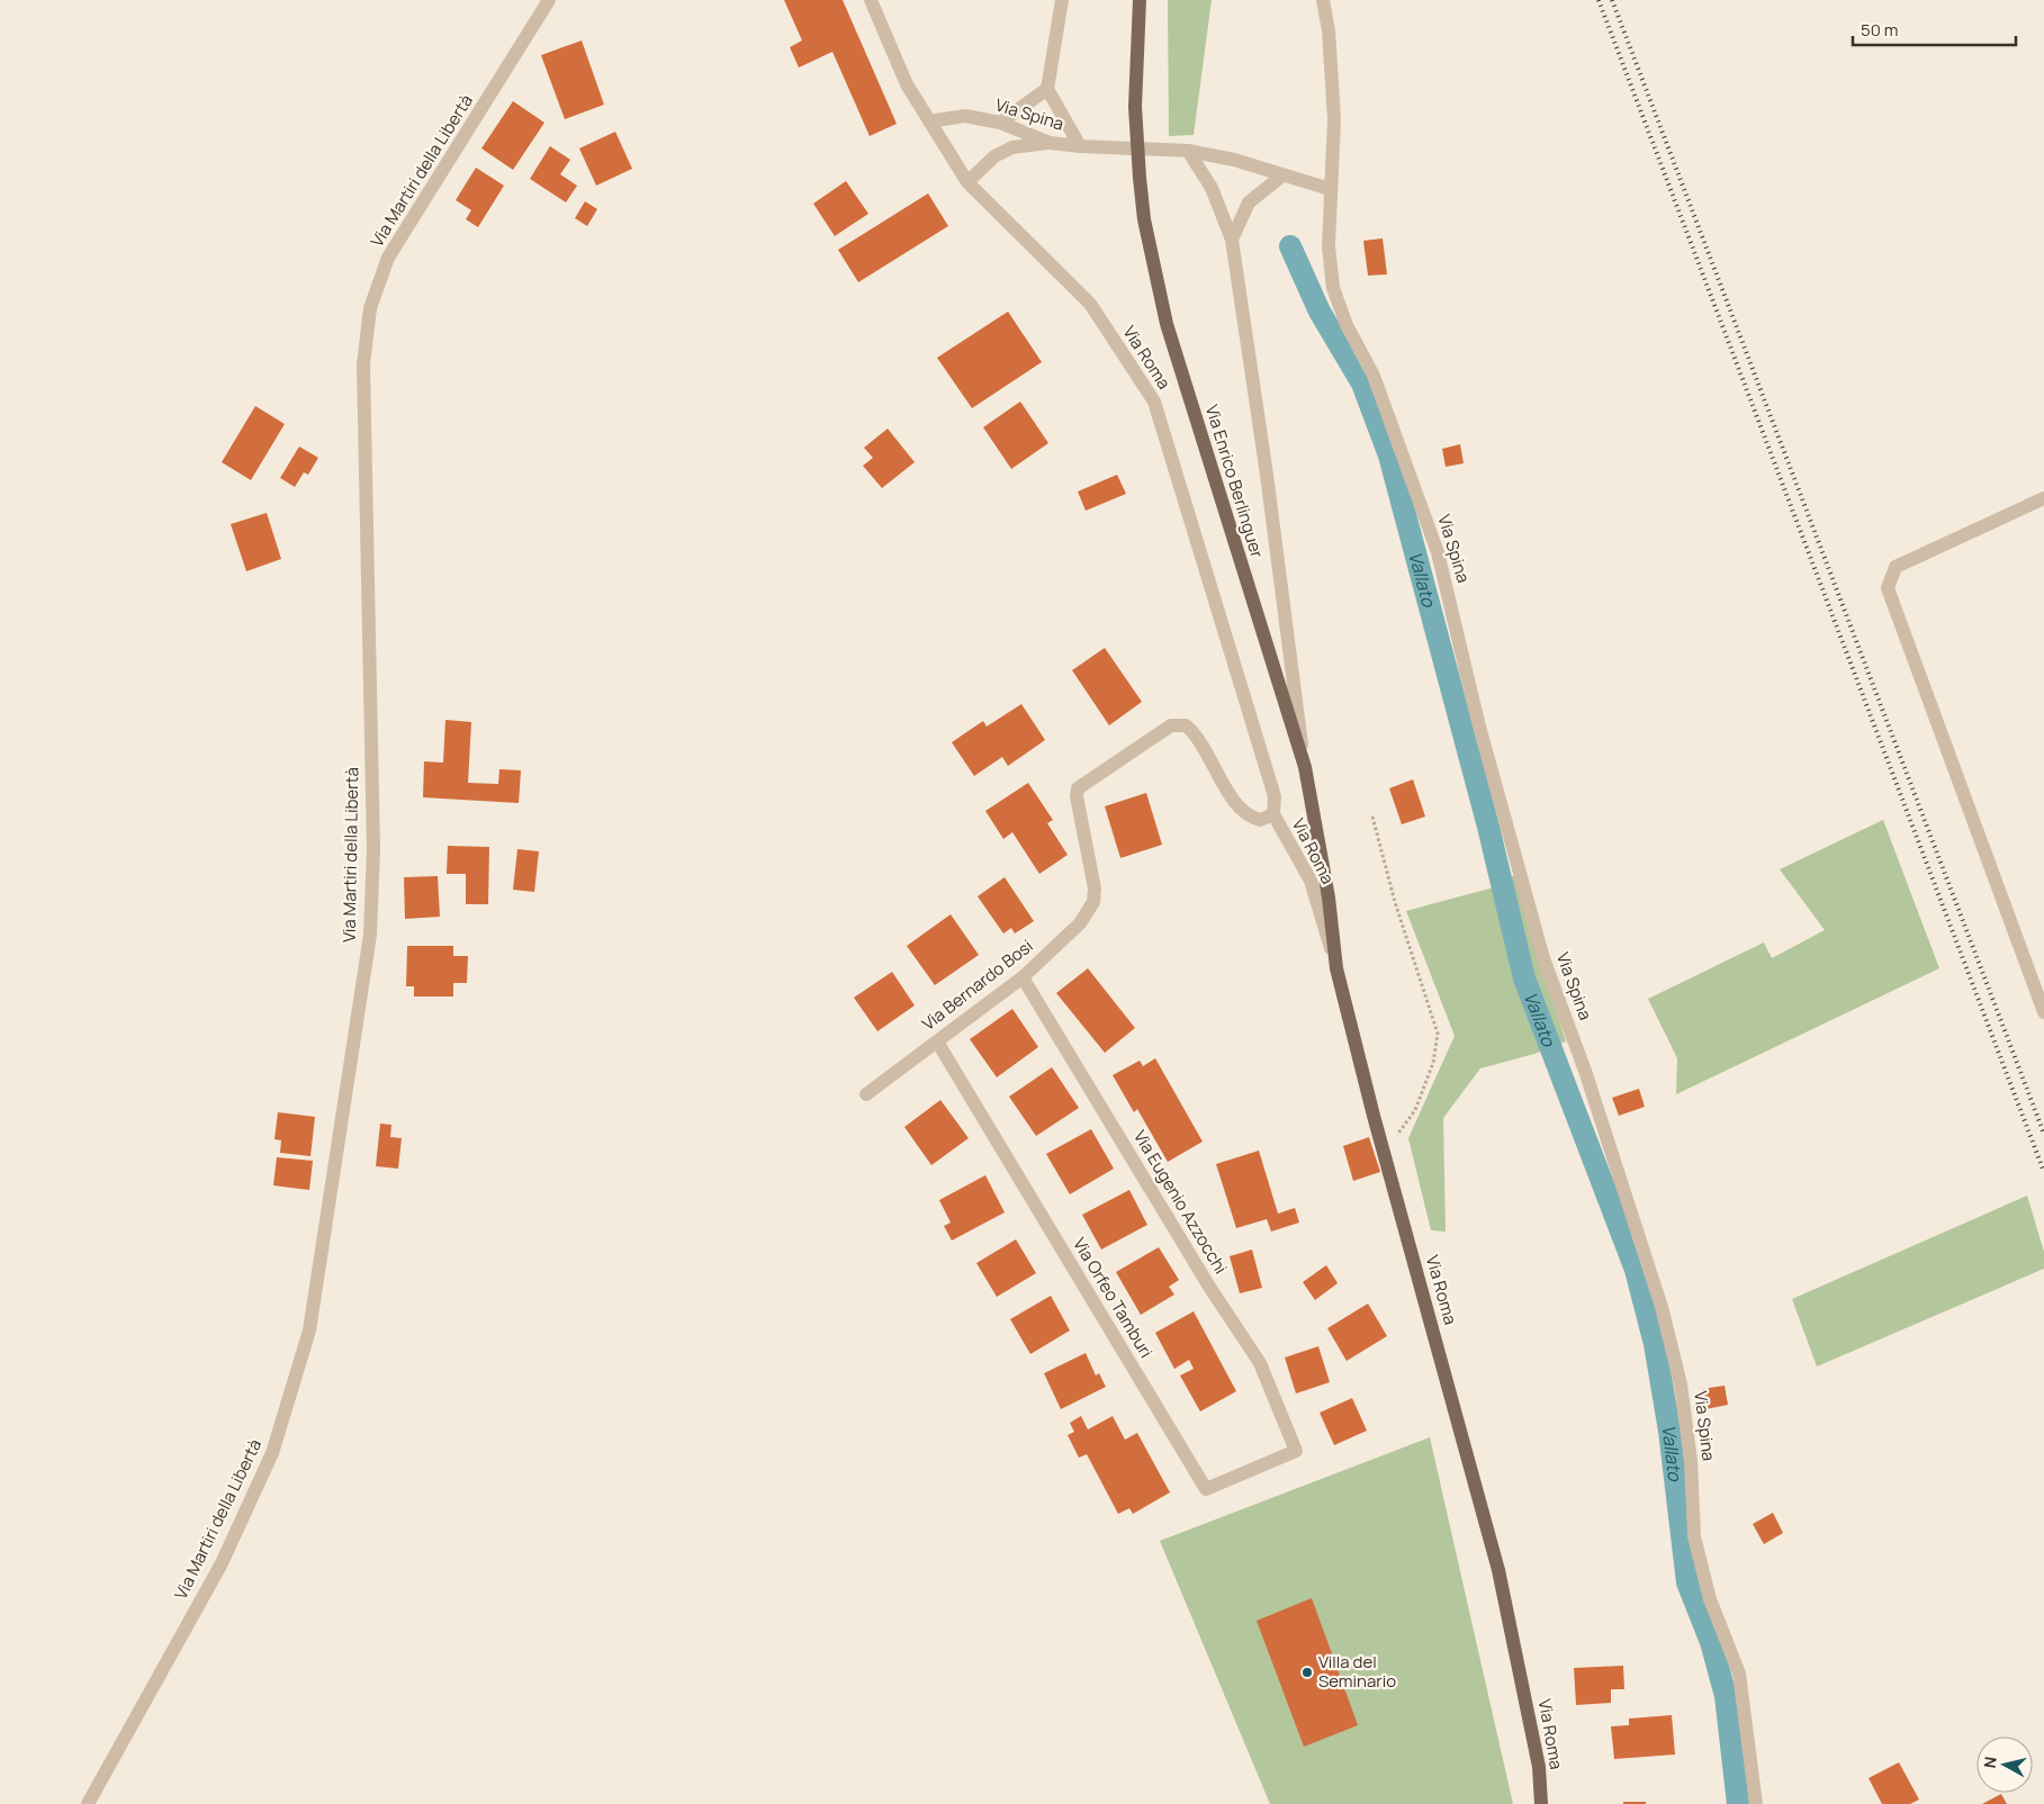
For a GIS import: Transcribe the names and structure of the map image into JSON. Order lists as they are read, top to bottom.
{
  "streets": {
    "main road": ["Via Roma", "Via Enrico Berlinguer"],
    "street": [
      "Via Spina",
      "Via Martiri della Libertà",
      "Via Bernardo Bosi",
      "Via Eugenio Azzocchi",
      "Via Orfeo Tamburi"
    ]
  },
  "crossings": [
    ["Via Spina", "Via Roma"],
    ["Via Roma", "Via Enrico Berlinguer"],
    ["Via Roma", "Via Bernardo Bosi"],
    ["Via Bernardo Bosi", "Via Eugenio Azzocchi"],
    ["Via Bernardo Bosi", "Via Orfeo Tamburi"],
    ["Via Eugenio Azzocchi", "Via Orfeo Tamburi"]
  ],
  "water": ["Vallato"],
  "places": ["Villa del Seminario"],
  "scale_bar": "50 m",
  "north": "left"
}
